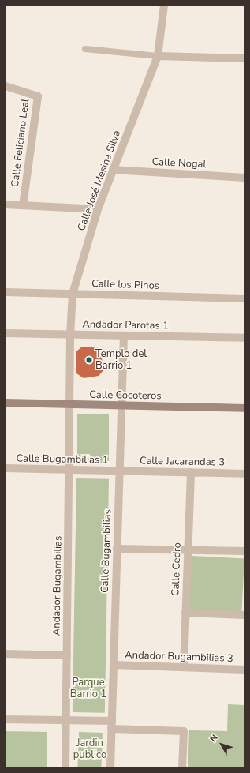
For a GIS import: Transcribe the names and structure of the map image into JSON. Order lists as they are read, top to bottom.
{
  "streets": {
    "street": [
      "Calle Feliciano Leal",
      "Calle Nogal",
      "Calle José Mesina Silva",
      "Calle los Pinos",
      "Andador Parotas 1",
      "Calle Cocoteros",
      "Calle Bugambilias 1",
      "Calle Jacarandas 3",
      "Calle Bugambilias",
      "Calle Cedro",
      "Andador Bugambilias",
      "Andador Bugambilias 3"
    ]
  },
  "crossings": [
    ["Calle Nogal", "Calle José Mesina Silva"],
    ["Calle José Mesina Silva", "Calle los Pinos"],
    ["Calle José Mesina Silva", "Andador Parotas 1"],
    ["Calle José Mesina Silva", "Calle Cocoteros"],
    ["Calle José Mesina Silva", "Andador Bugambilias"],
    ["Andador Parotas 1", "Calle Bugambilias"],
    ["Calle Cocoteros", "Calle Bugambilias"],
    ["Calle Cocoteros", "Andador Bugambilias"],
    ["Calle Bugambilias 1", "Calle Jacarandas 3"],
    ["Calle Bugambilias 1", "Calle Bugambilias"],
    ["Calle Bugambilias 1", "Andador Bugambilias"],
    ["Calle Jacarandas 3", "Calle Bugambilias"],
    ["Calle Jacarandas 3", "Calle Cedro"],
    ["Calle Bugambilias", "Andador Bugambilias 3"],
    ["Calle Cedro", "Andador Bugambilias 3"]
  ],
  "parks": ["Parque Barrio 1", "Jardin publico"],
  "places": ["Templo del Barrio 1"],
  "north": "top left"
}
